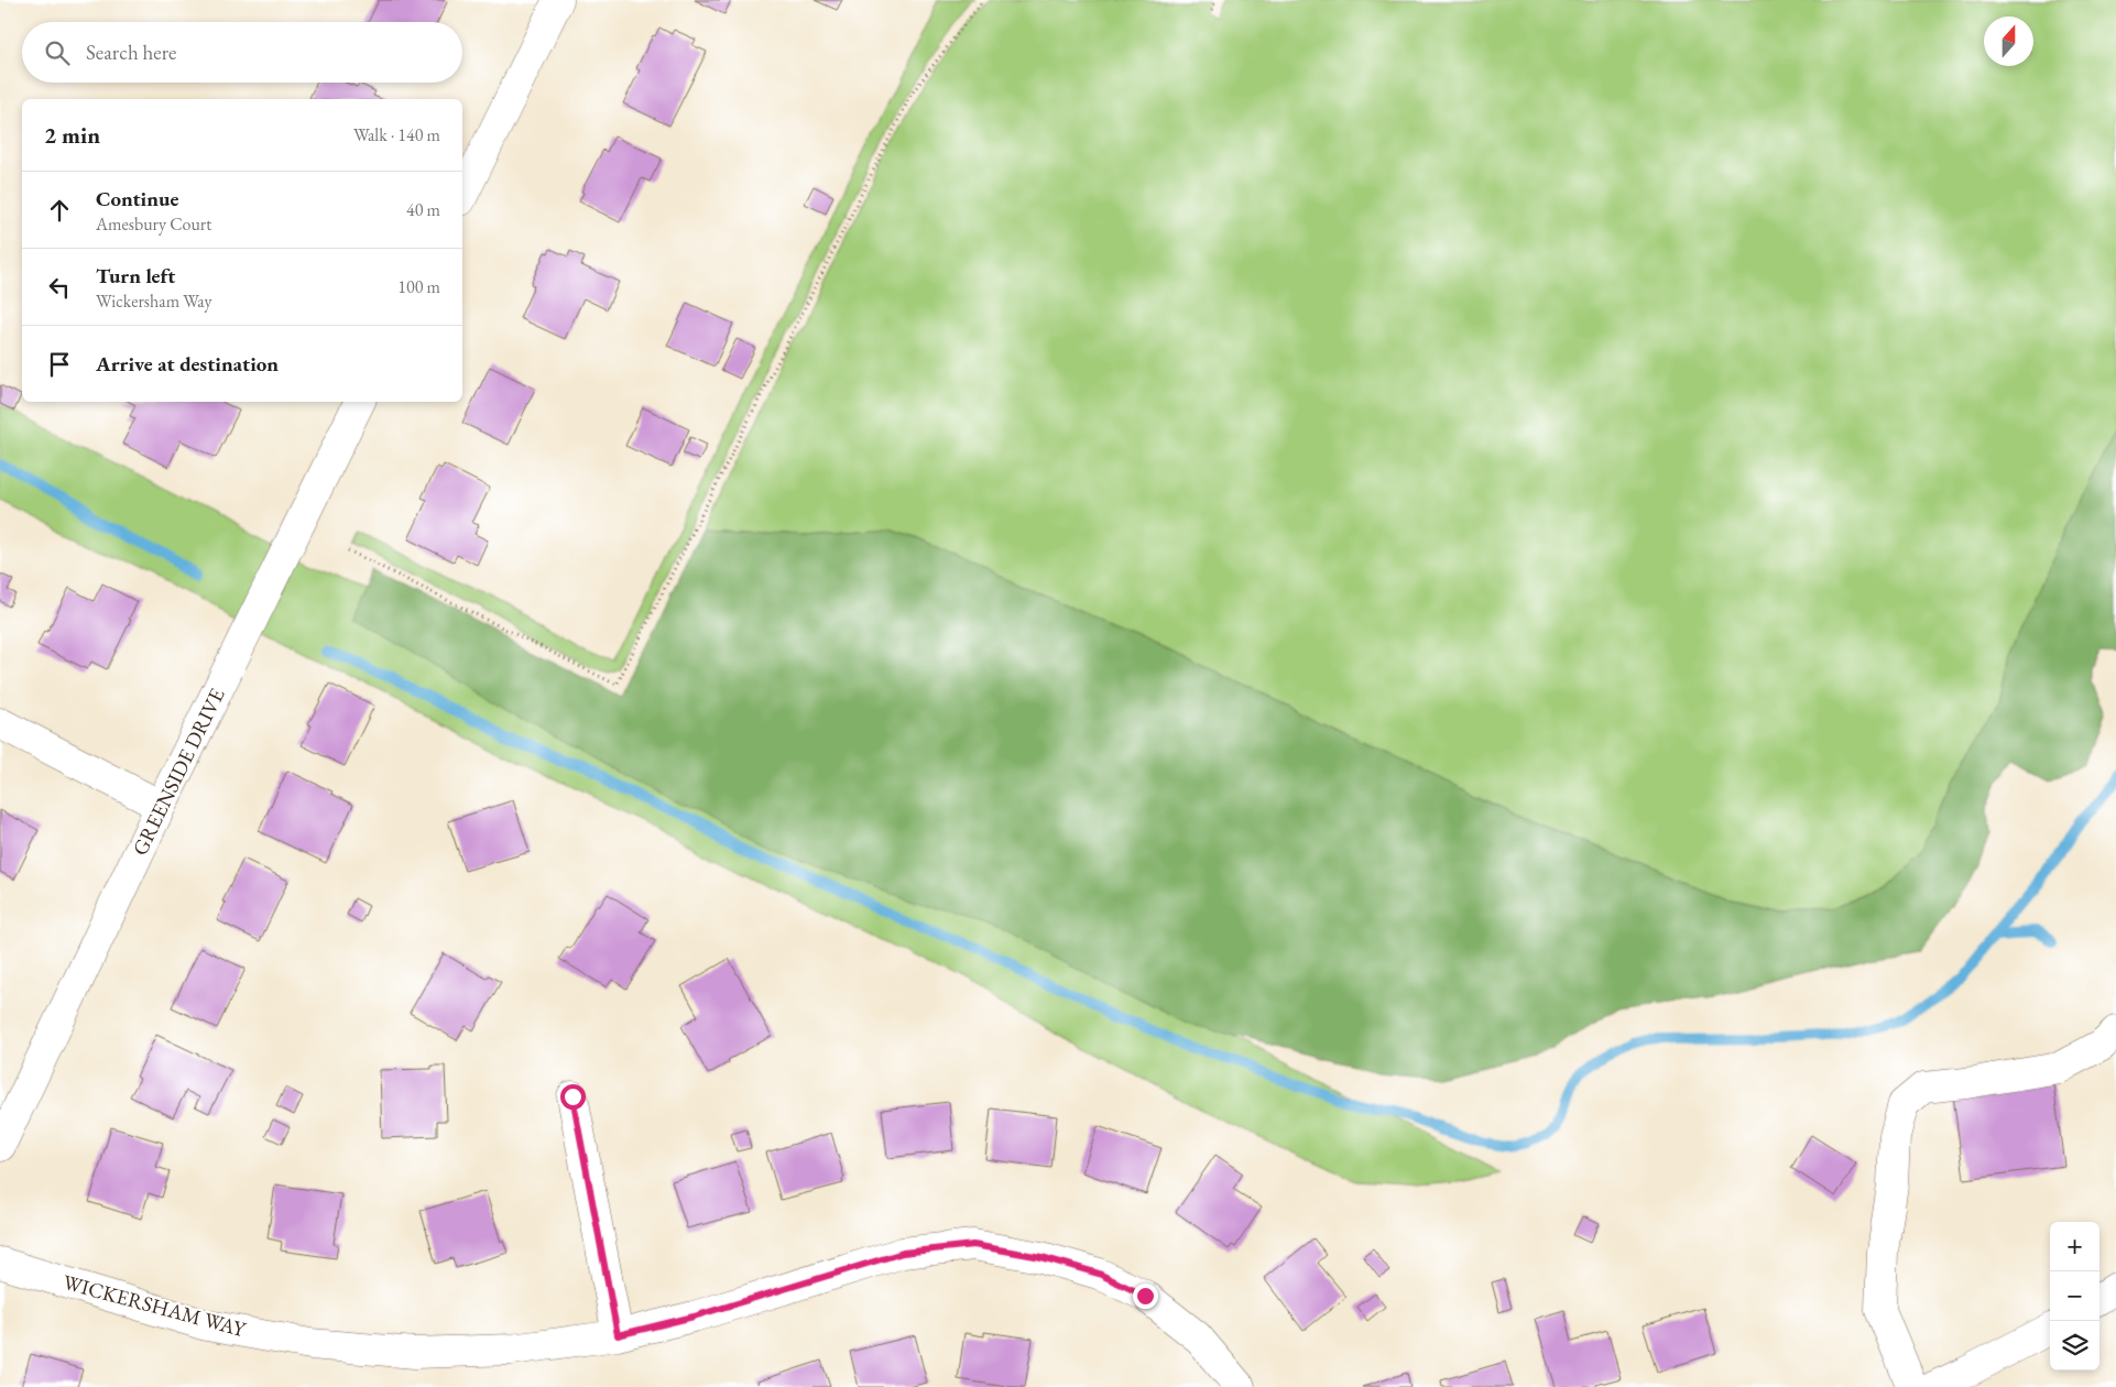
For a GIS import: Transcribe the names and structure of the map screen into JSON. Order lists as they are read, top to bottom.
{
  "streets": {
    "street": ["GREENSIDE DRIVE", "WICKERSHAM WAY"]
  },
  "north": "top",
  "page": {
    "search": "Search here",
    "heading": ["2 min", "Walk · 140 m"],
    "list": [
      ["Continue", "Amesbury Court", "40 m"],
      ["Turn left", "Wickersham Way", "100 m"],
      "Arrive at destination"
    ],
    "map_buttons": ["+", "−"]
  }
}
